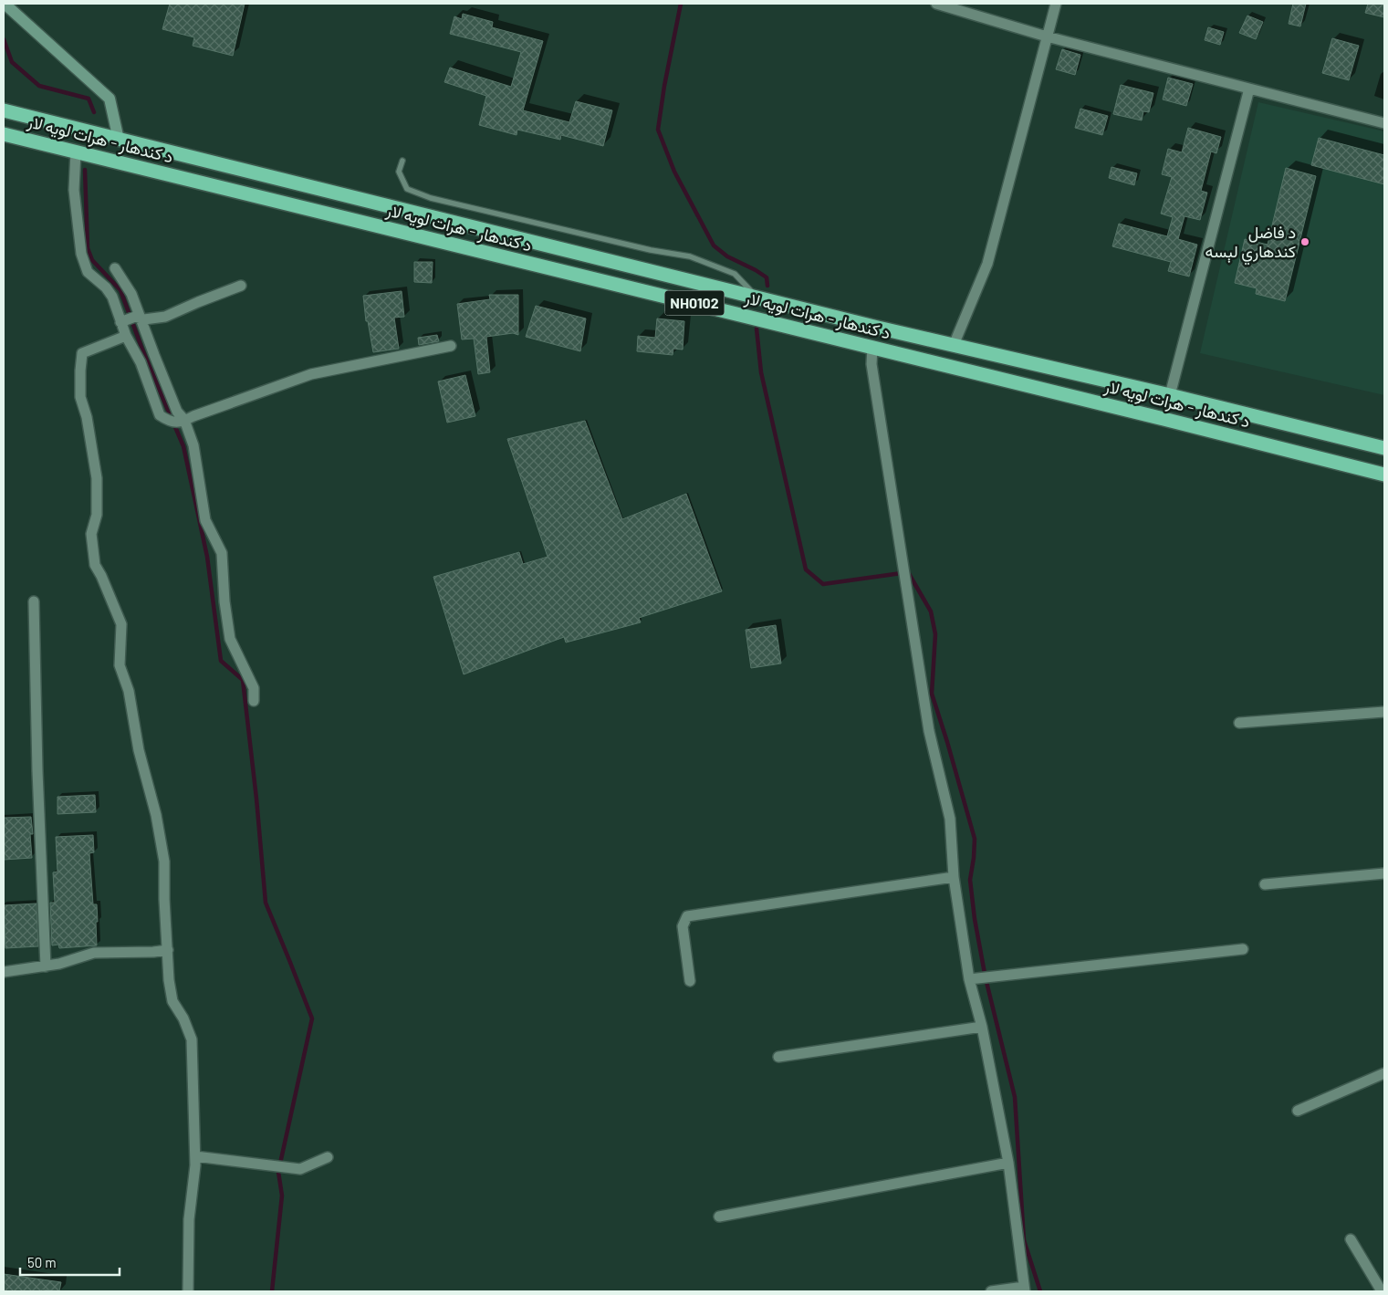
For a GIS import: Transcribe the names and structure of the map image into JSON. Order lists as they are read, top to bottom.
{
  "streets": {
    "highway": ["د کندهار - هرات لويه لار", "NH0102"]
  },
  "places": ["د فاضل کندهاري لېسه"],
  "scale_bar": "50 m"
}
